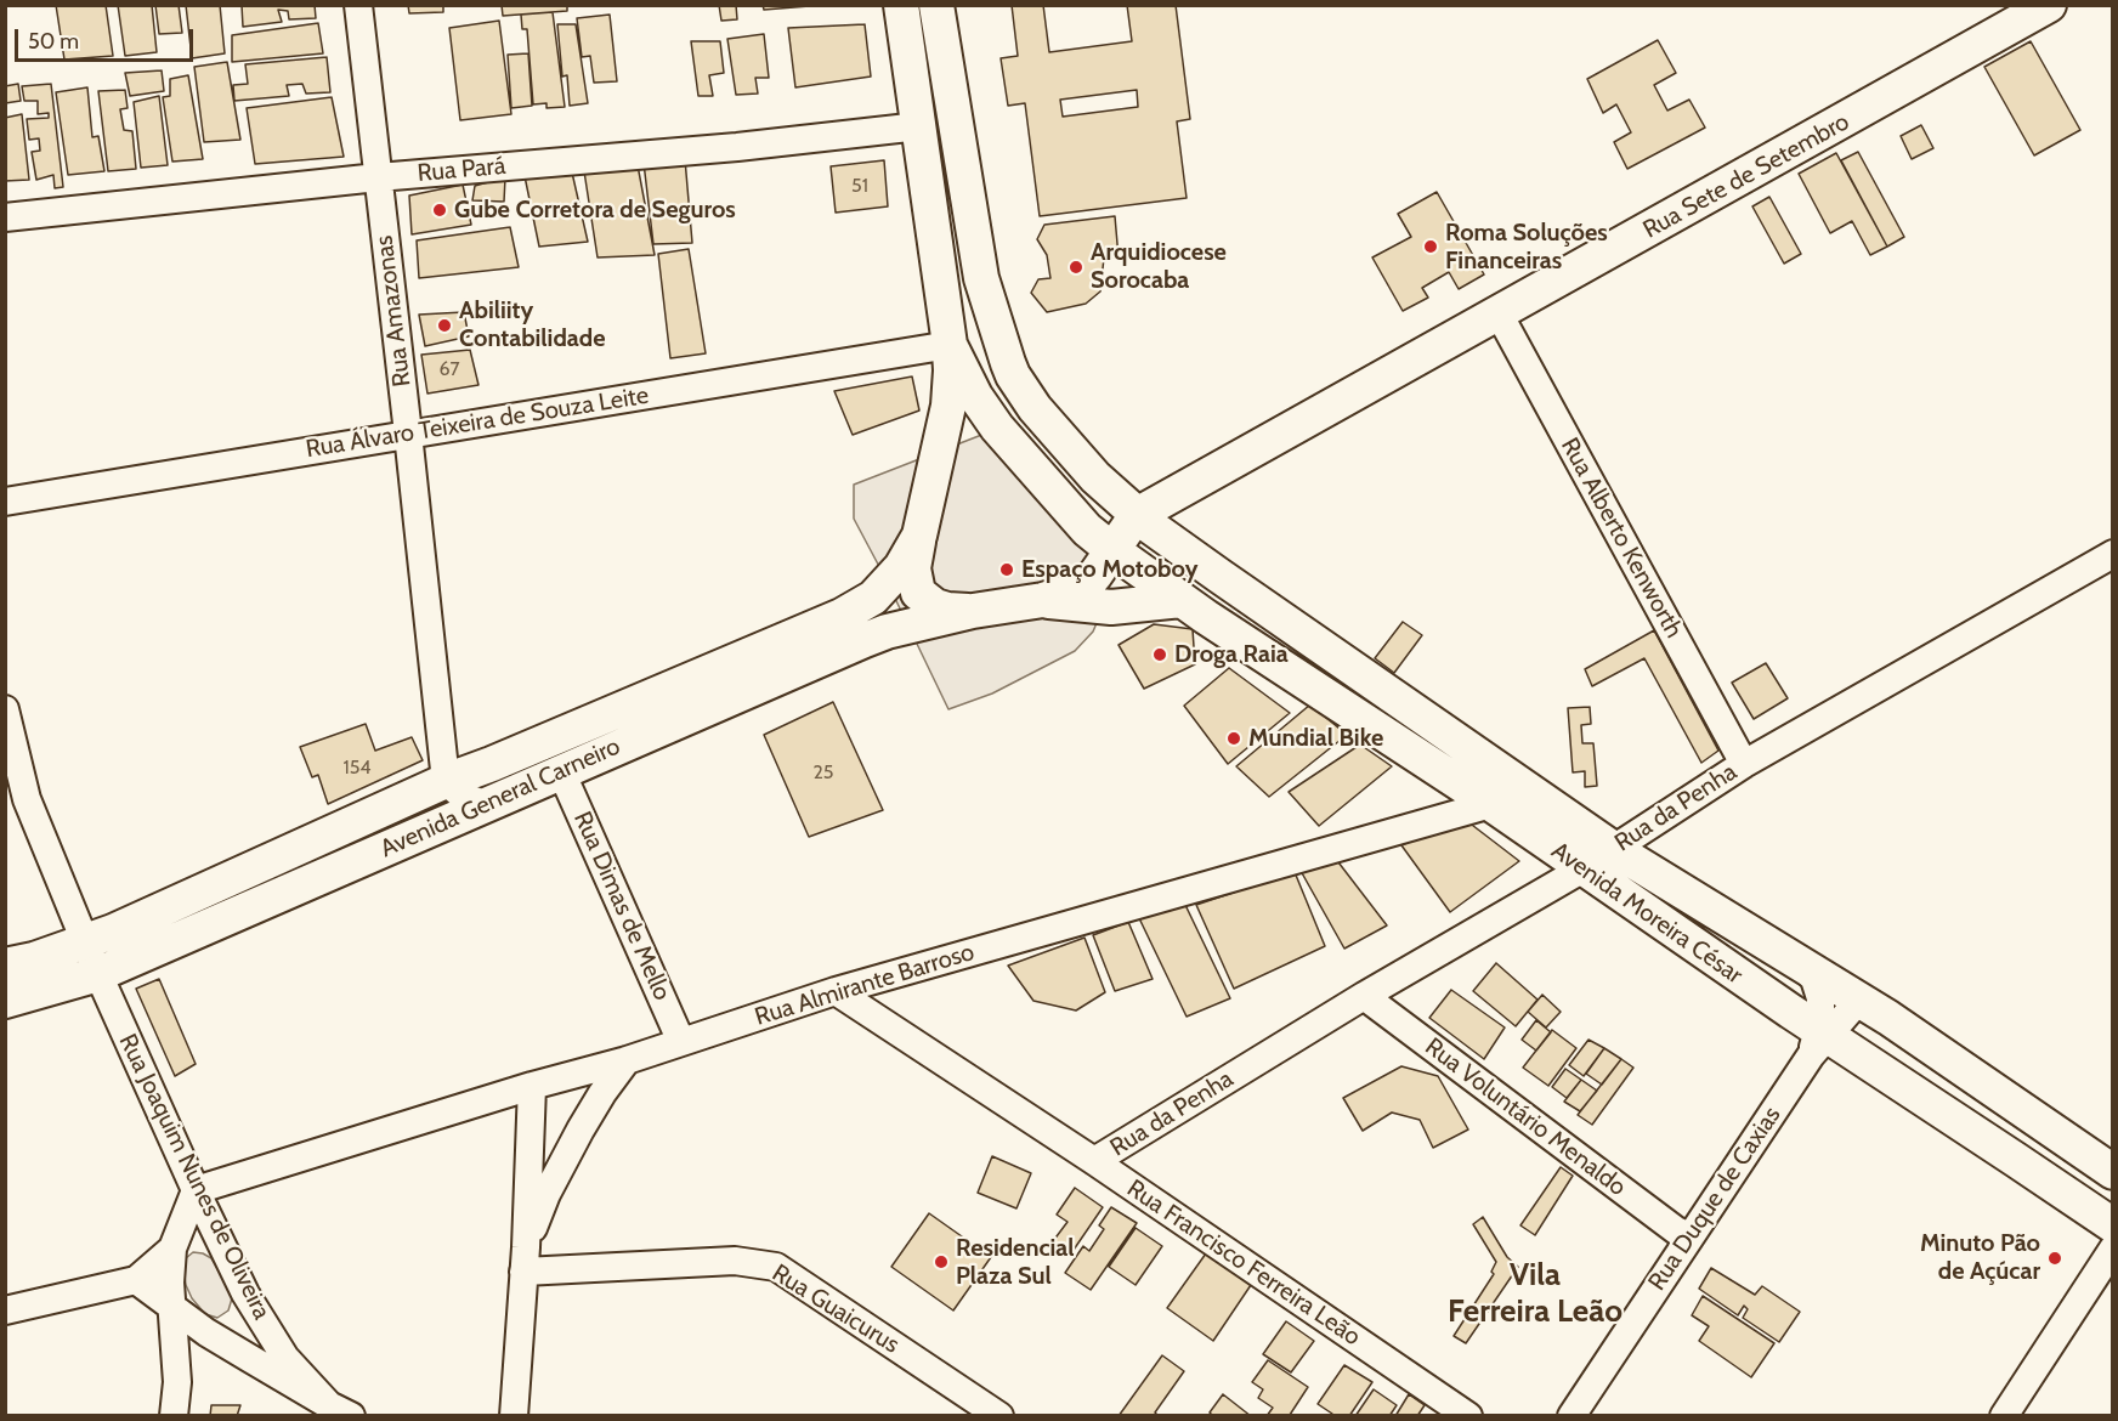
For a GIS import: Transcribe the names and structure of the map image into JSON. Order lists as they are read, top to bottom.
{
  "streets": {
    "main road": ["Rua Sete de Setembro", "Avenida General Carneiro", "Avenida Moreira César"],
    "street": [
      "Rua Pará",
      "Rua Amazonas",
      "Rua Álvaro Teixeira de Souza Leite",
      "Rua Alberto Kenworth",
      "Rua da Penha",
      "Rua Dimas de Mello",
      "Rua Almirante Barroso",
      "Rua Voluntário Menaldo",
      "Rua Joaquim Nunes de Oliveira",
      "Rua Duque de Caxias",
      "Rua Francisco Ferreira Leão",
      "Rua Guaicurus"
    ]
  },
  "crossings": [
    ["Rua Pará", "Rua Amazonas"],
    ["Rua Sete de Setembro", "Rua Alberto Kenworth"],
    ["Rua Sete de Setembro", "Avenida Moreira César"],
    ["Rua Amazonas", "Rua Álvaro Teixeira de Souza Leite"],
    ["Rua Amazonas", "Avenida General Carneiro"],
    ["Rua Álvaro Teixeira de Souza Leite", "Avenida Moreira César"],
    ["Rua Alberto Kenworth", "Rua da Penha"],
    ["Avenida General Carneiro", "Rua Dimas de Mello"],
    ["Avenida General Carneiro", "Rua Joaquim Nunes de Oliveira"],
    ["Rua da Penha", "Avenida Moreira César"],
    ["Rua da Penha", "Rua Voluntário Menaldo"],
    ["Rua da Penha", "Rua Francisco Ferreira Leão"],
    ["Rua Dimas de Mello", "Rua Almirante Barroso"],
    ["Avenida Moreira César", "Rua Almirante Barroso"],
    ["Avenida Moreira César", "Rua Duque de Caxias"],
    ["Rua Almirante Barroso", "Rua Joaquim Nunes de Oliveira"],
    ["Rua Almirante Barroso", "Rua Francisco Ferreira Leão"],
    ["Rua Voluntário Menaldo", "Rua Duque de Caxias"]
  ],
  "districts": ["Vila Ferreira Leão"],
  "places": [
    "Gube Corretora de Seguros",
    "Roma Soluções Financeiras",
    "Arquidiocese Sorocaba",
    "Abiliity Contabilidade",
    "Espaço Motoboy",
    "Droga Raia",
    "Mundial Bike",
    "Minuto Pão de Açúcar",
    "Residencial Plaza Sul"
  ],
  "house_numbers": [
    "51",
    "67",
    "154",
    "25"
  ],
  "scale_bar": "50 m"
}
